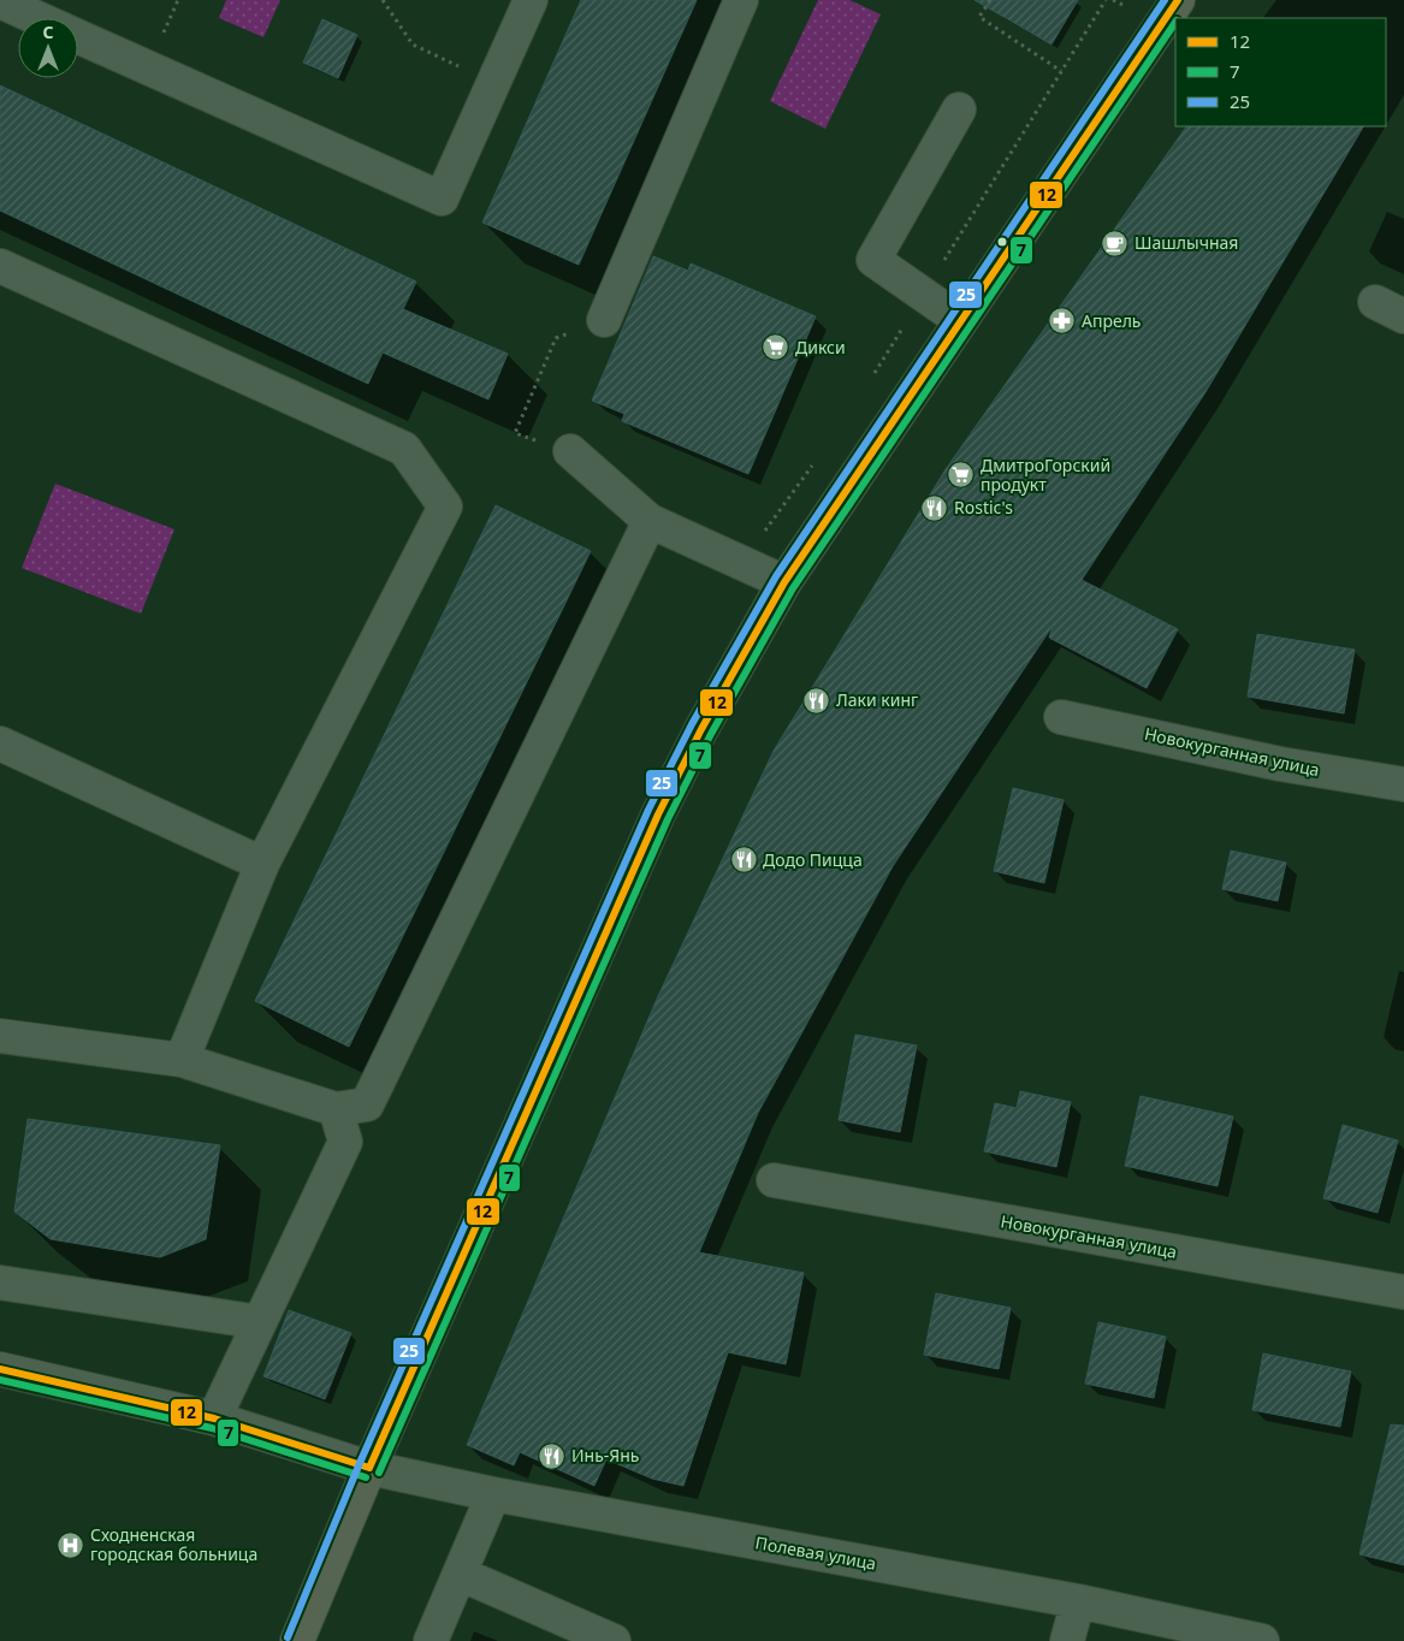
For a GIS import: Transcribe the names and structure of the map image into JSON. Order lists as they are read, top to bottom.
{
  "streets": {
    "street": ["Новокурганная улица", "Полевая улица"]
  },
  "places": {
    "cafe": ["Шашлычная"],
    "pharmacy": ["Апрель"],
    "supermarket": ["Дикси", "ДмитроГорский продукт"],
    "restaurant": [
      "Rostic's",
      "Лаки кинг",
      "Додо Пицца",
      "Инь-Янь"
    ],
    "hospital": ["Сходненская городская больница"]
  },
  "lines": ["transit line 12", "transit line 25", "transit line 7"],
  "legend": ["12", "7", "25"],
  "north": "top"
}
